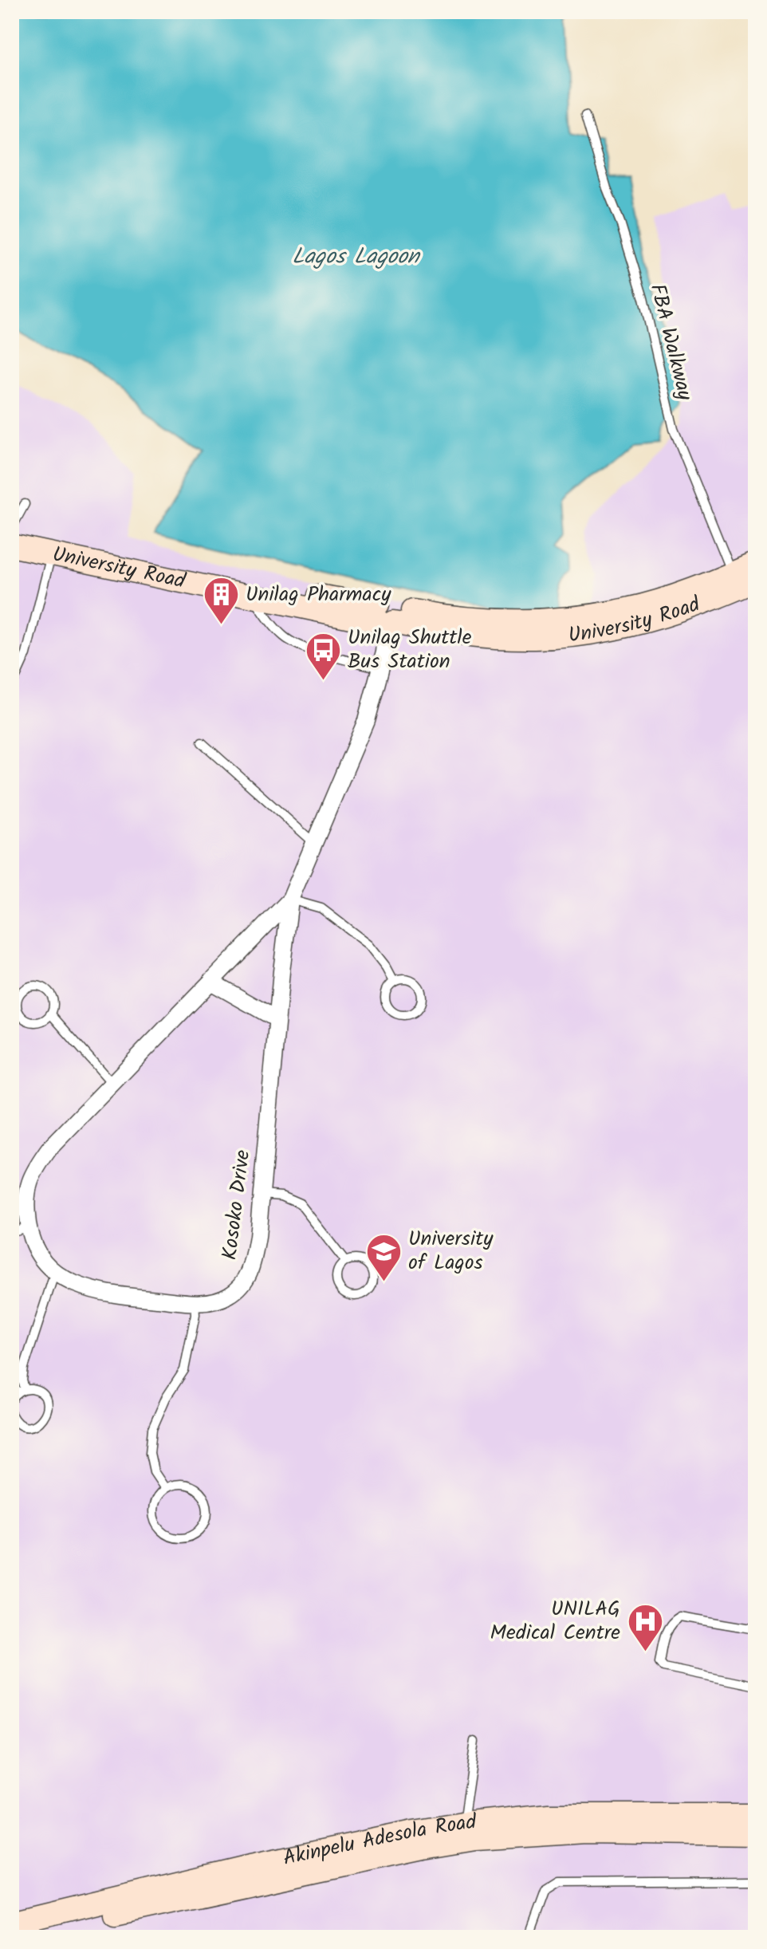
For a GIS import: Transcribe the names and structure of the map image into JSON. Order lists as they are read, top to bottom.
{
  "streets": {
    "street": ["University Road", "Kosoko Drive", "Akinpelu Adesola Road"],
    "lane": ["FBA Walkway"]
  },
  "crossings": [
    ["FBA Walkway", "University Road"],
    ["University Road", "Kosoko Drive"]
  ],
  "water": ["Lagos Lagoon"],
  "places": {
    "building": ["Unilag Pharmacy"],
    "bus stop": ["Unilag Shuttle Bus Station"],
    "school or university": ["University of Lagos"],
    "hospital": ["UNILAG Medical Centre"]
  }
}
